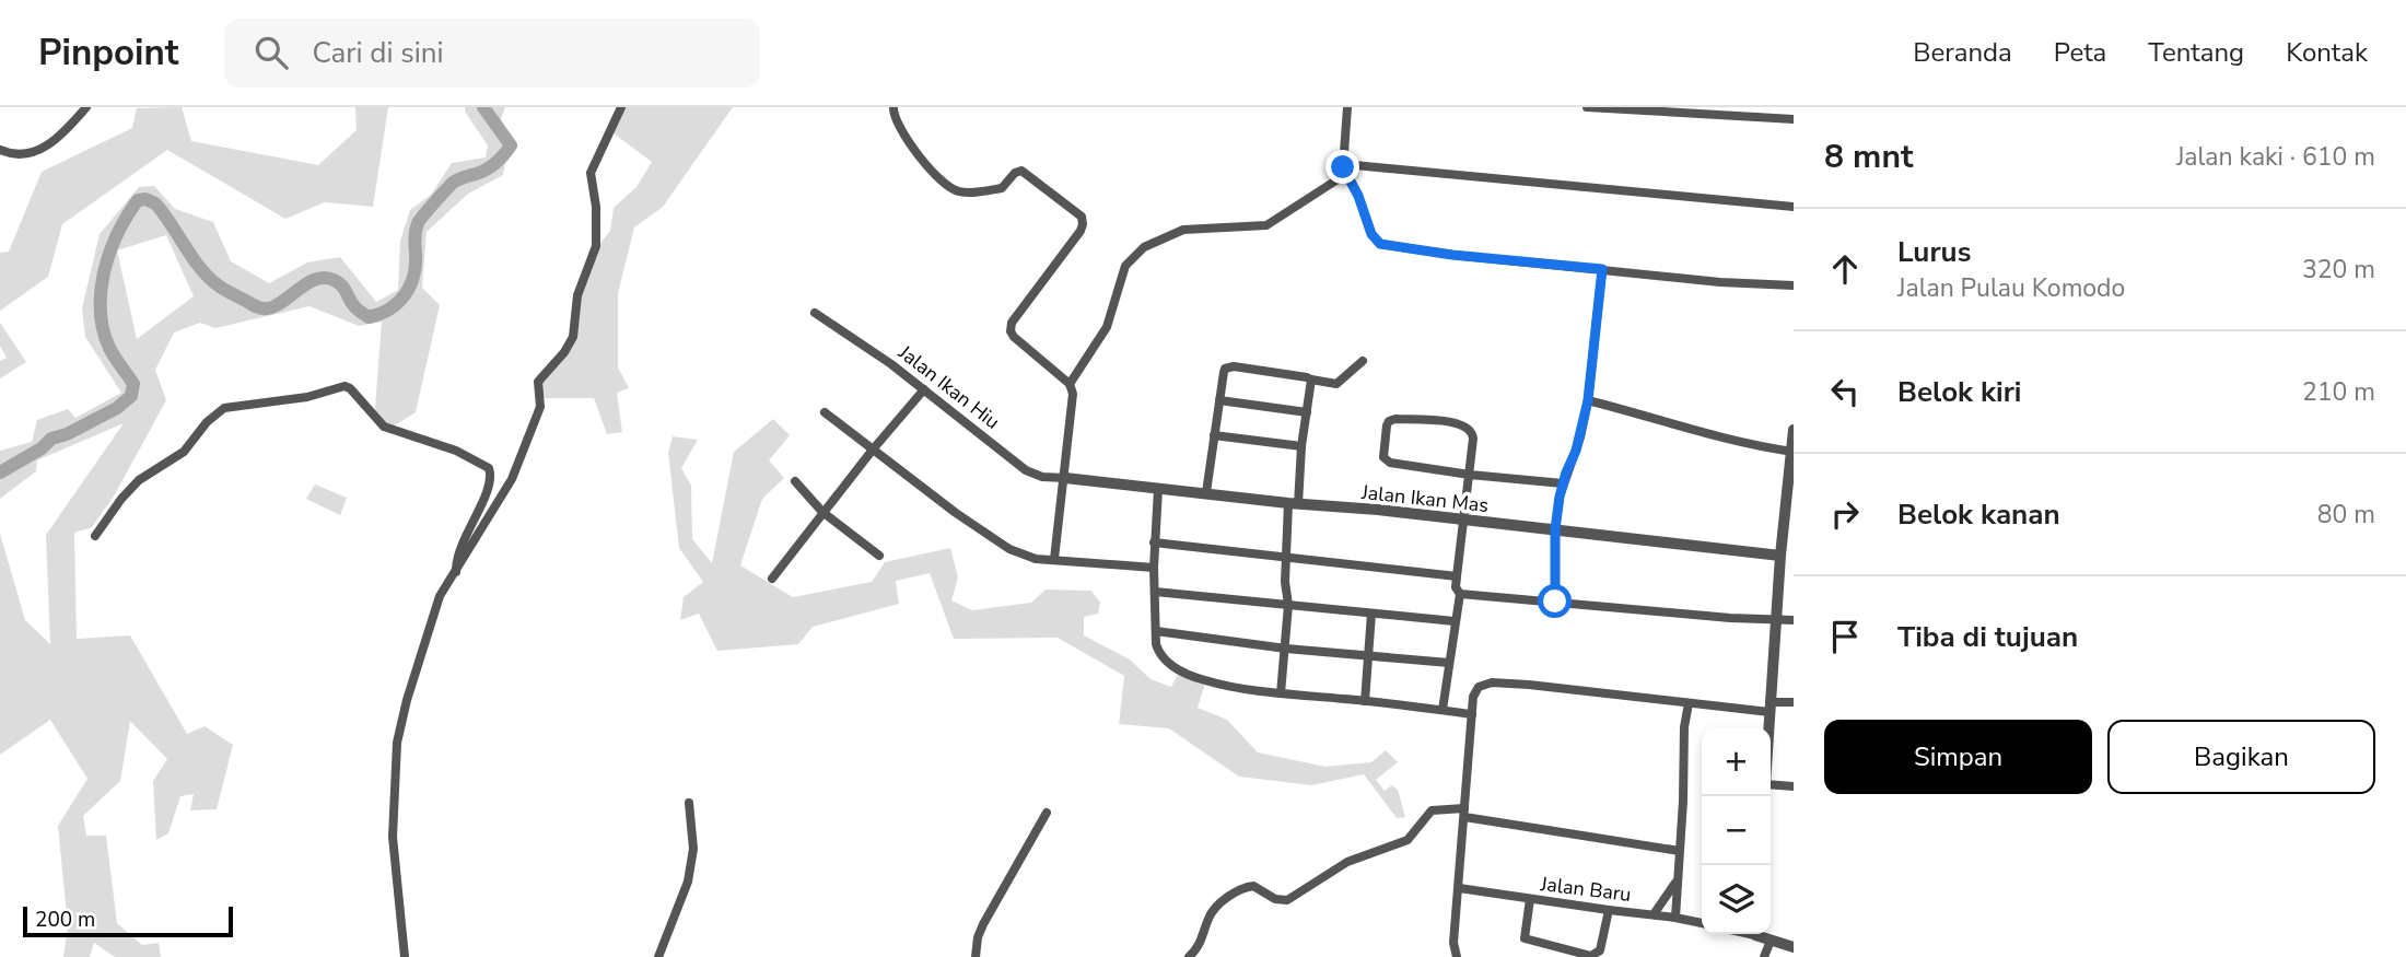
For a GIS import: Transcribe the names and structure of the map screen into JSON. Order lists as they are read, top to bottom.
{
  "streets": {
    "street": ["Jalan Ikan Hiu", "Jalan Ikan Mas", "Jalan Baru"]
  },
  "crossings": [
    ["Jalan Ikan Hiu", "Jalan Ikan Mas"]
  ],
  "scale_bar": "200 m",
  "page": {
    "header": "Pinpoint",
    "search": "Cari di sini",
    "nav": [
      "Beranda",
      "Peta",
      "Tentang",
      "Kontak"
    ],
    "heading": ["8 mnt", "Jalan kaki · 610 m"],
    "list": [
      ["Lurus", "Jalan Pulau Komodo", "320 m"],
      ["Belok kiri", "210 m"],
      ["Belok kanan", "80 m"],
      "Tiba di tujuan"
    ],
    "buttons": ["Simpan", "Bagikan"],
    "map_buttons": ["+", "−"],
    "scale": "200 m"
  }
}
